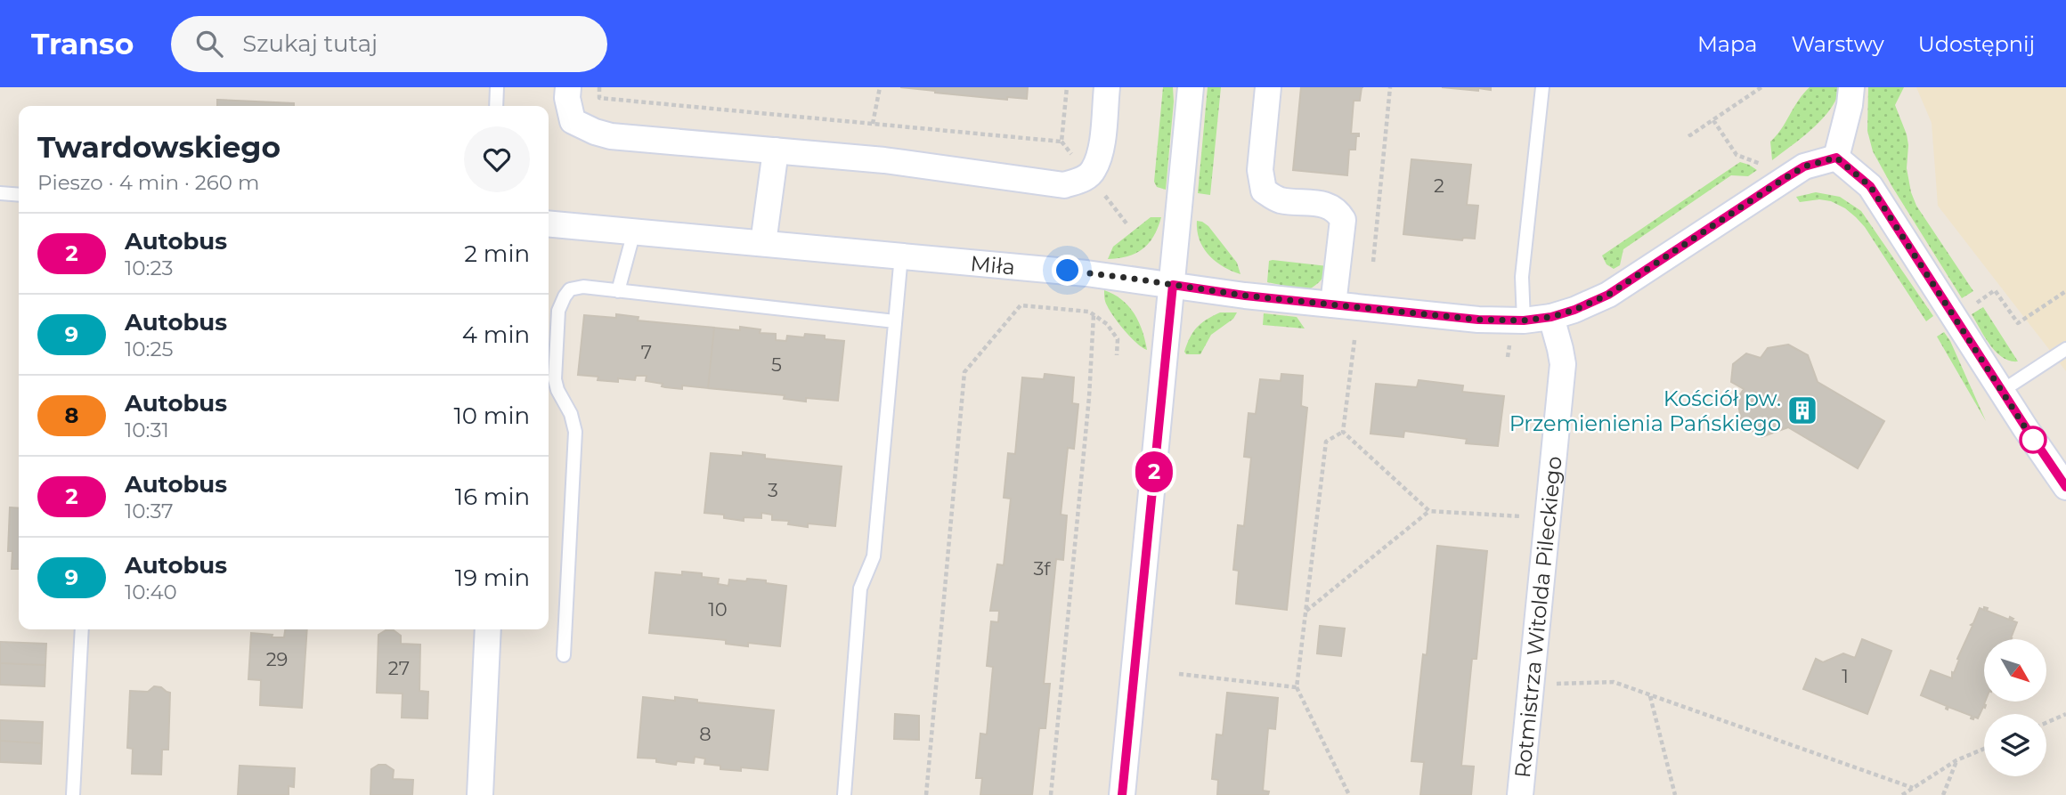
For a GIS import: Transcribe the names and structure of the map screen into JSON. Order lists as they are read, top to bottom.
{
  "streets": {
    "street": ["Miła", "Rotmistrza Witolda Pileckiego"]
  },
  "crossings": [
    ["Miła", "Rotmistrza Witolda Pileckiego"]
  ],
  "places": {
    "building": ["Kościół pw. Przemienienia Pańskiego"]
  },
  "lines": ["bus line 2"],
  "house_numbers": [
    "2",
    "7",
    "5",
    "3",
    "3f",
    "10",
    "29",
    "27",
    "1",
    "8"
  ],
  "north": "bottom right",
  "page": {
    "header": "Transo",
    "search": "Szukaj tutaj",
    "nav": ["Mapa", "Warstwy", "Udostępnij"],
    "on_map": "2",
    "heading": ["Twardowskiego", "Pieszo · 4 min · 260 m"],
    "list": [
      {
        "mark": "2",
        "name": "Autobus",
        "note": "10:23",
        "value": "2 min"
      },
      {
        "mark": "9",
        "name": "Autobus",
        "note": "10:25",
        "value": "4 min"
      },
      {
        "mark": "8",
        "name": "Autobus",
        "note": "10:31",
        "value": "10 min"
      },
      {
        "mark": "2",
        "name": "Autobus",
        "note": "10:37",
        "value": "16 min"
      },
      {
        "mark": "9",
        "name": "Autobus",
        "note": "10:40",
        "value": "19 min"
      }
    ]
  }
}
